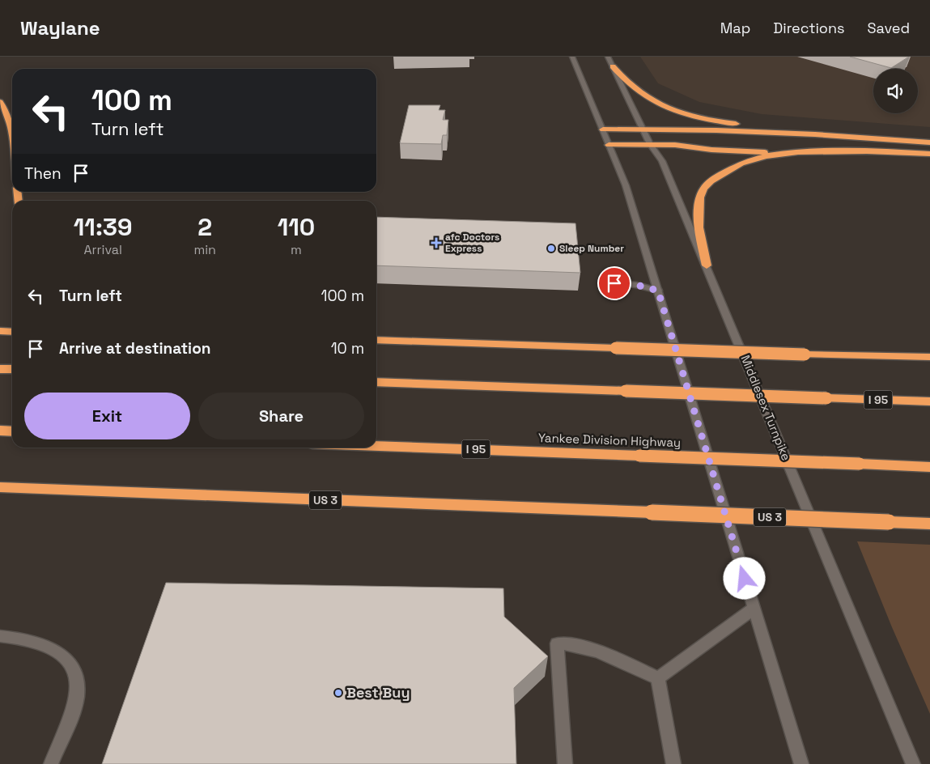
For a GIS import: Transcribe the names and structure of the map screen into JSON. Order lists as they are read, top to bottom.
{
  "streets": {
    "highway": ["I 95", "Yankee Division Highway", "US 3"],
    "main road": ["Middlesex Turnpike"]
  },
  "places": {
    "health": ["afc Doctors Express"],
    "other": ["Sleep Number", "Best Buy"]
  },
  "page": {
    "header": "Waylane",
    "nav": ["Map", "Directions", "Saved"],
    "turn": ["100 m", "Turn left"],
    "then": "Then",
    "eta": [
      "11:39",
      "Arrival",
      "2",
      "min",
      "110",
      "m"
    ],
    "list": [
      {
        "name": "Turn left",
        "value": "100 m"
      },
      {
        "name": "Arrive at destination",
        "value": "10 m"
      }
    ],
    "buttons": ["Exit", "Share"]
  }
}
